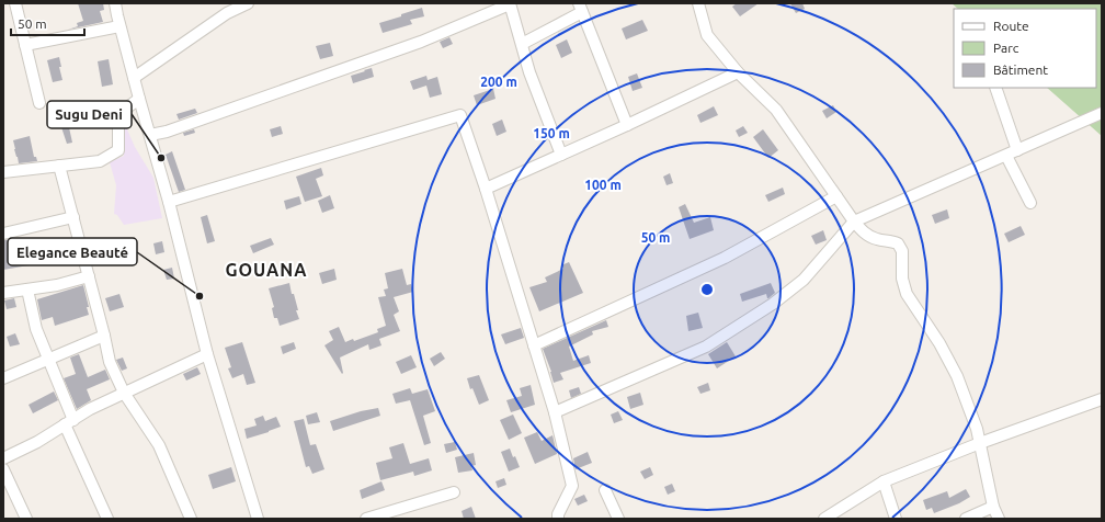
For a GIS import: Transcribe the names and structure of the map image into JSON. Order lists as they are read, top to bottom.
{
  "districts": ["GOUANA"],
  "places": ["Sugu Deni", "Elegance Beauté"],
  "legend": ["Route", "Parc", "Bâtiment"],
  "scale_bar": "50 m",
  "rings": [
    "200 m",
    "150 m",
    "100 m",
    "50 m"
  ]
}
